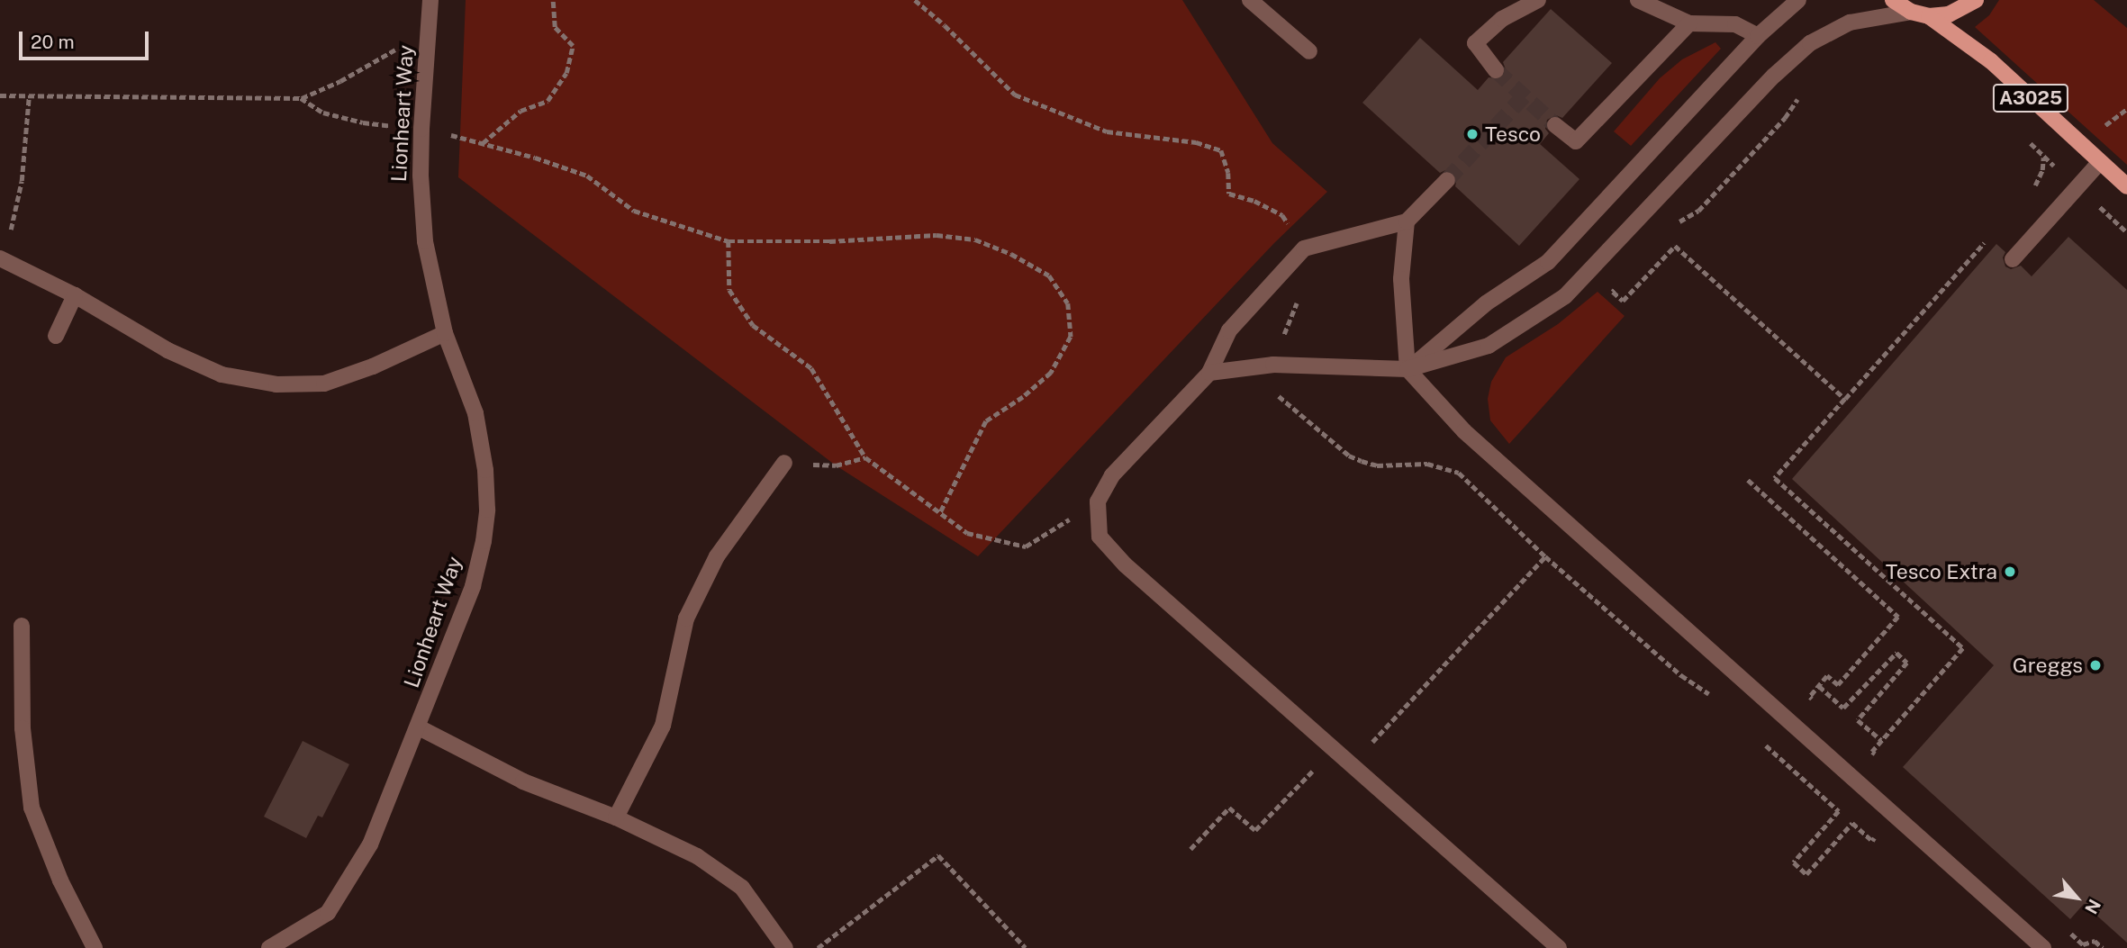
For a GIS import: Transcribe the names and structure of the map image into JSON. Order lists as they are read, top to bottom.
{
  "streets": {
    "main road": ["A3025"],
    "street": ["Lionheart Way"]
  },
  "places": ["Tesco", "Tesco Extra", "Greggs"],
  "scale_bar": "20 m",
  "north": "bottom right"
}
